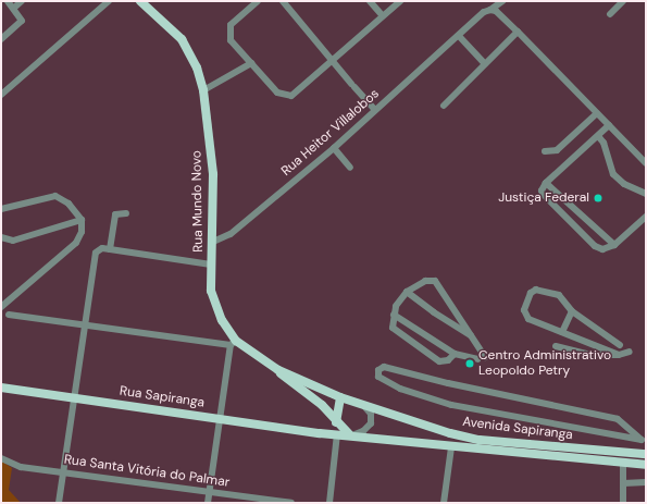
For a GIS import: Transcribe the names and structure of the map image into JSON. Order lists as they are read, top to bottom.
{
  "streets": {
    "main road": ["Rua Mundo Novo", "Rua Sapiranga", "Avenida Sapiranga"],
    "street": ["Rua Heitor Villalobos", "Rua Santa Vitória do Palmar"]
  },
  "crossings": [
    ["Rua Heitor Villalobos", "Rua Mundo Novo"],
    ["Rua Mundo Novo", "Rua Sapiranga"],
    ["Rua Mundo Novo", "Avenida Sapiranga"],
    ["Rua Sapiranga", "Avenida Sapiranga"]
  ],
  "places": ["Justiça Federal", "Centro Administrativo Leopoldo Petry"]
}
